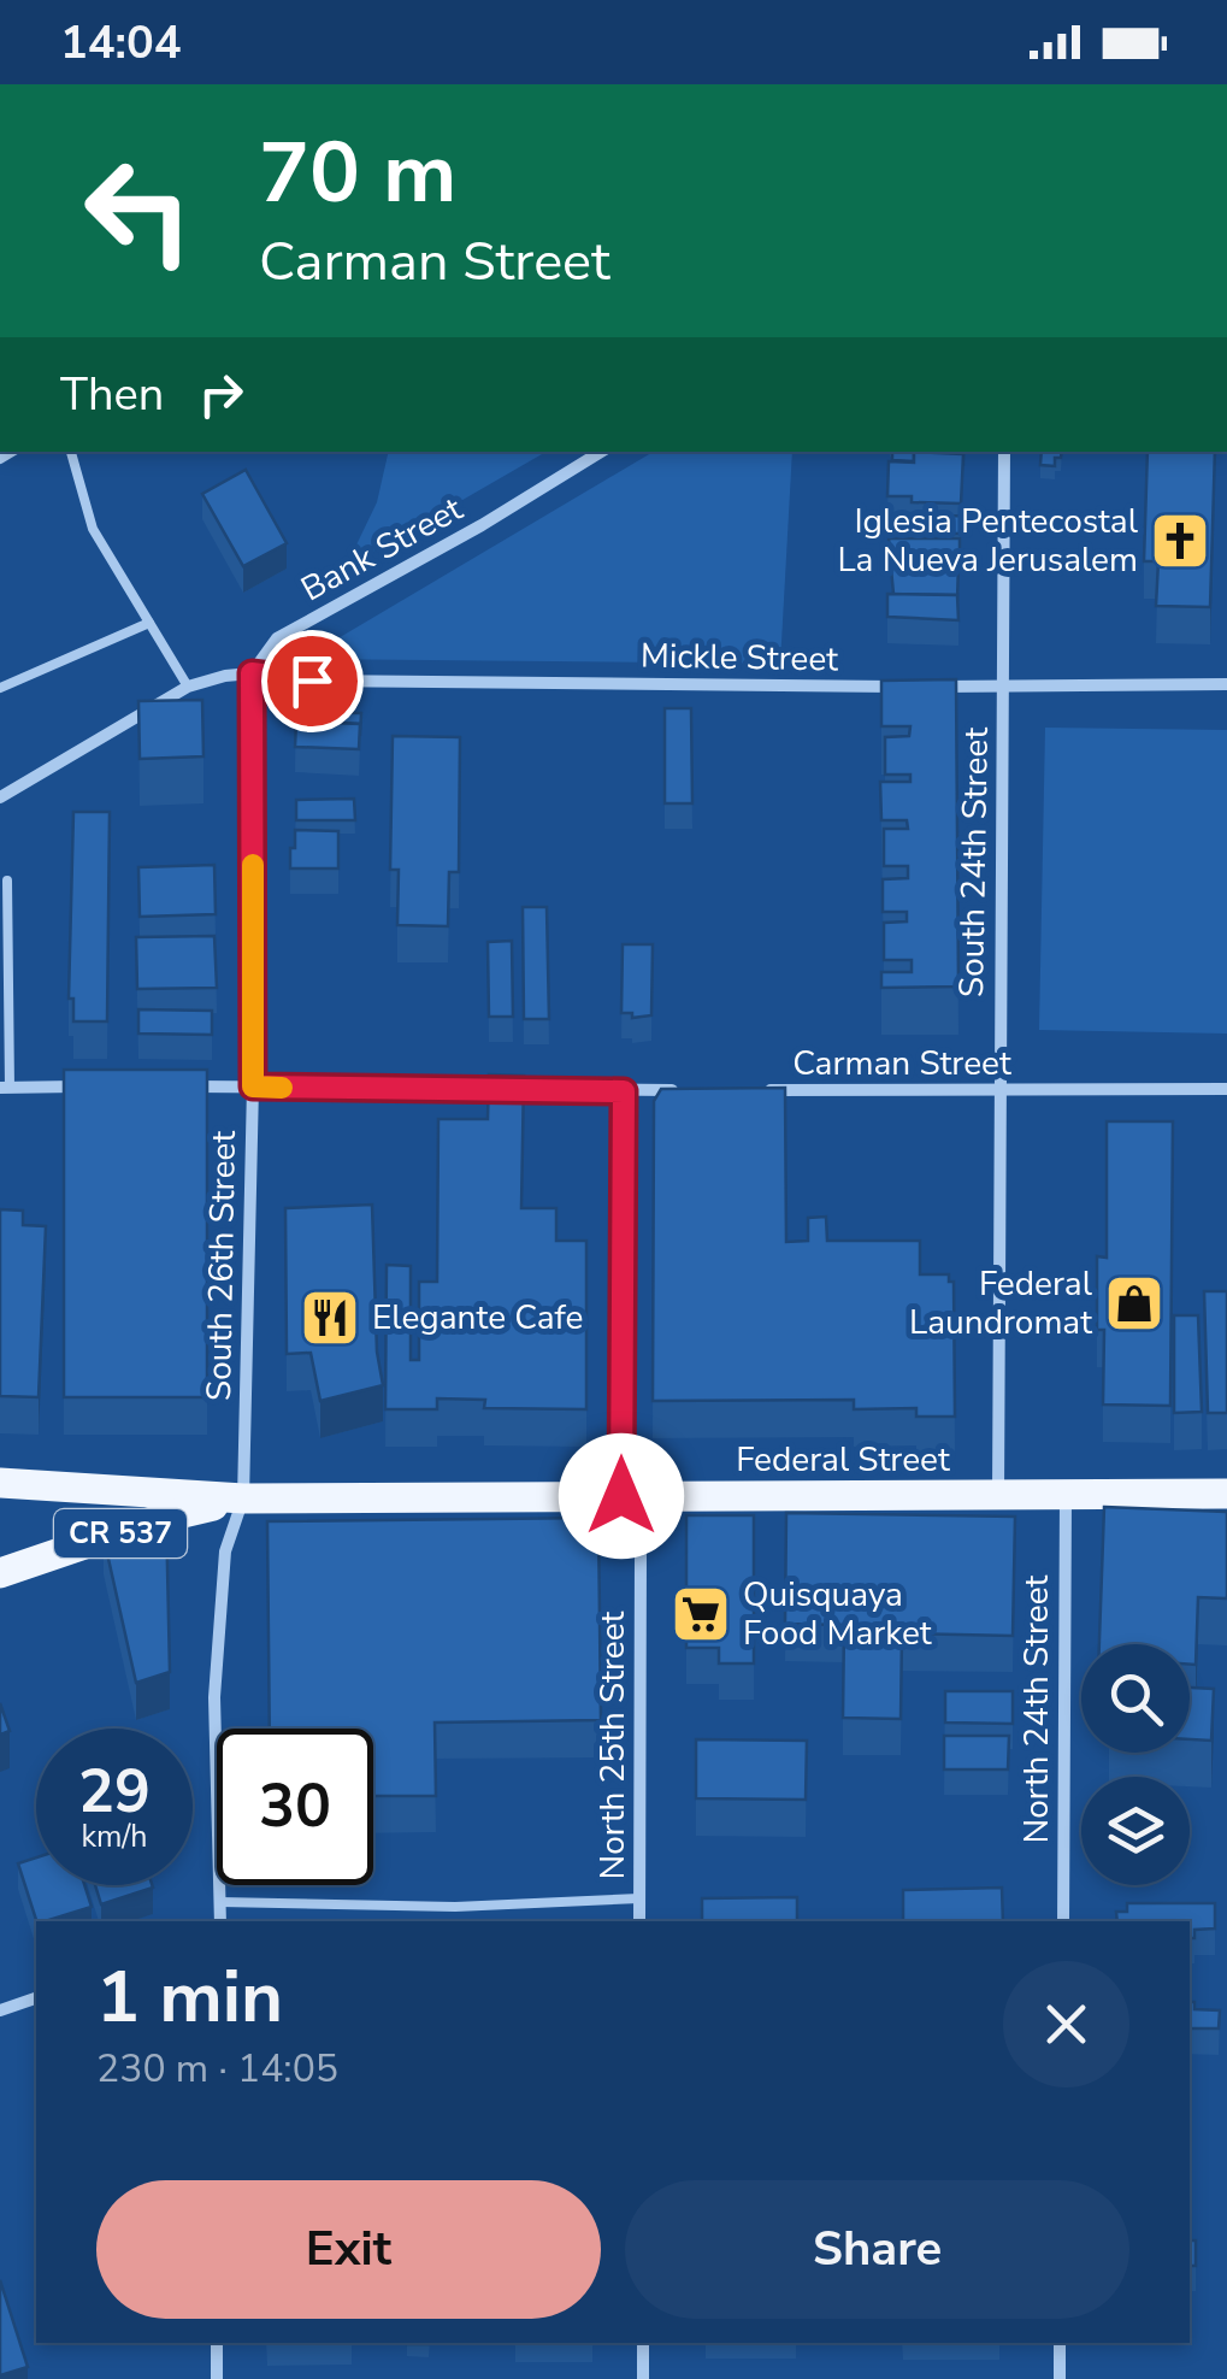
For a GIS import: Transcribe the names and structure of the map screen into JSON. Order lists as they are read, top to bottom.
{
  "streets": {
    "main road": ["Federal Street", "CR 537"],
    "street": [
      "Bank Street",
      "Mickle Street",
      "South 24th Street",
      "Carman Street",
      "South 26th Street",
      "North 24th Street",
      "North 25th Street"
    ]
  },
  "crossings": [
    ["Bank Street", "Mickle Street"],
    ["Bank Street", "South 26th Street"],
    ["Mickle Street", "South 24th Street"],
    ["Mickle Street", "South 26th Street"],
    ["South 24th Street", "Carman Street"],
    ["South 24th Street", "Federal Street"],
    ["South 26th Street", "Federal Street"],
    ["Federal Street", "North 24th Street"],
    ["Federal Street", "North 25th Street"]
  ],
  "places": {
    "church": ["Iglesia Pentecostal La Nueva Jerusalem"],
    "shop": ["Federal Laundromat"],
    "restaurant": ["Elegante Cafe"],
    "supermarket": ["Quisquaya Food Market"]
  },
  "page": {
    "status": "14:04",
    "turn": ["70 m", "Carman Street"],
    "then": "Then",
    "speed": "29 km/h",
    "limit": "30",
    "heading": ["1 min", "230 m · 14:05"],
    "buttons": ["Exit", "Share"]
  }
}
